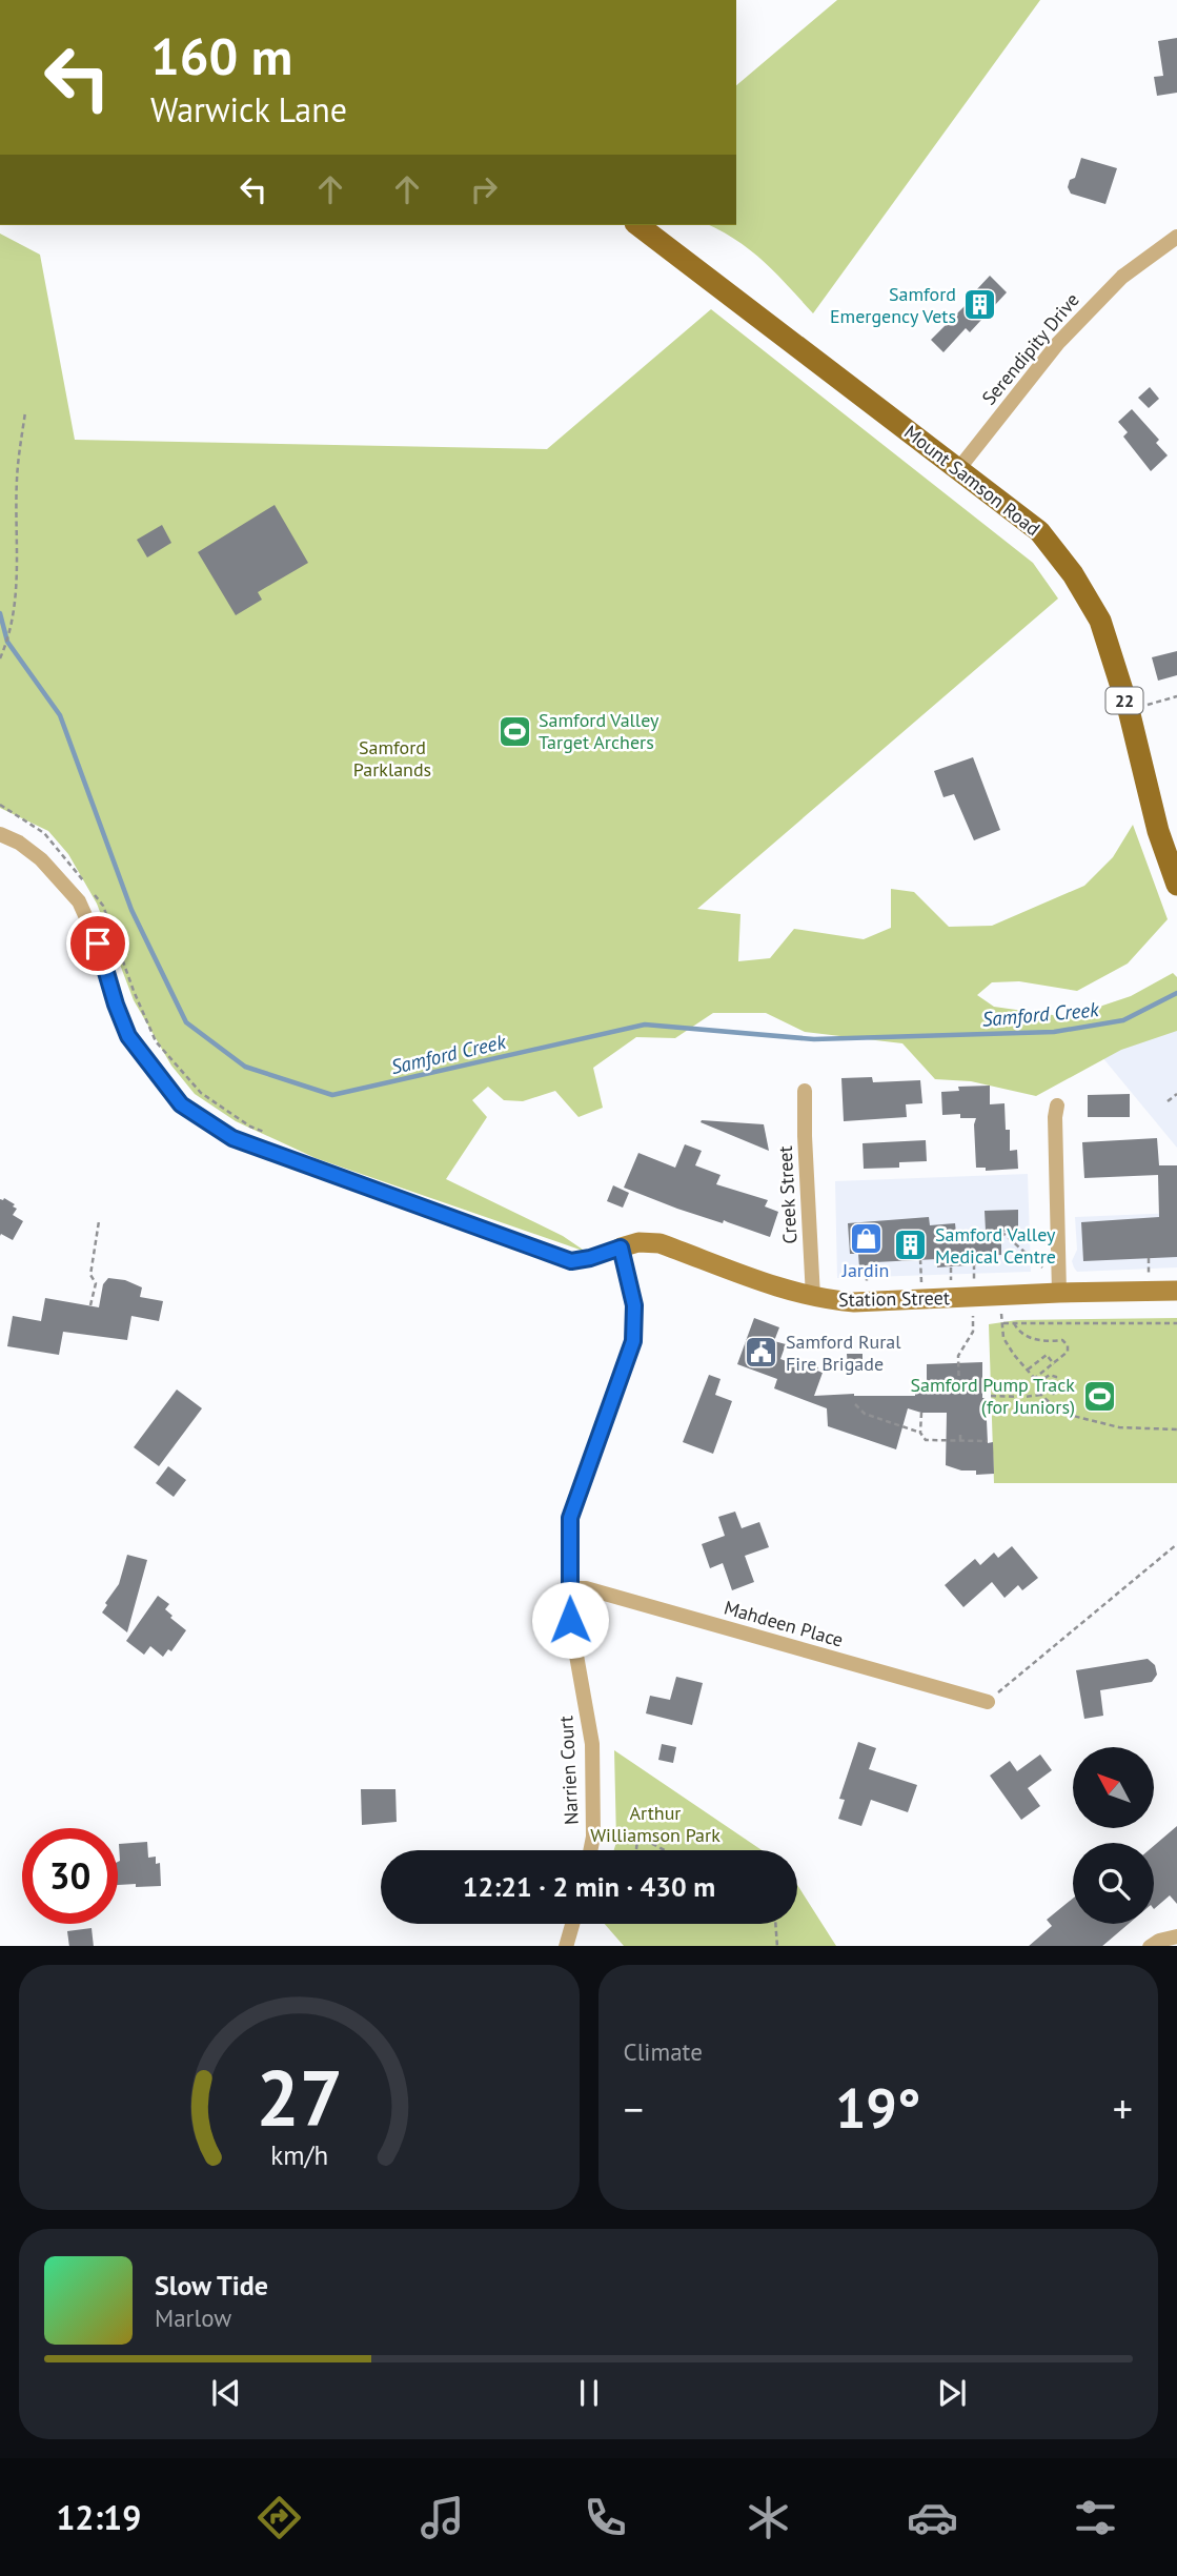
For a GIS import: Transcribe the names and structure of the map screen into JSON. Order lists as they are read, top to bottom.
{
  "streets": {
    "main road": ["Mount Samson Road", "22"],
    "street": [
      "Serendipity Drive",
      "Creek Street",
      "Station Street",
      "Mahdeen Place",
      "Narrien Court"
    ]
  },
  "crossings": [
    ["Serendipity Drive", "Mount Samson Road"],
    ["Creek Street", "Station Street"],
    ["Station Street", "Narrien Court"],
    ["Mahdeen Place", "Narrien Court"]
  ],
  "water": ["Samford Creek"],
  "parks": ["Samford Parklands", "Arthur Williamson Park"],
  "places": {
    "building": ["Samford Emergency Vets", "Samford Valley Medical Centre"],
    "sports": ["Samford Valley Target Archers", "Samford Pump Track (for Juniors)"],
    "shop": ["Jardin"],
    "public building": ["Samford Rural Fire Brigade"]
  },
  "north": "top left",
  "page": {
    "turn": ["160 m", "Warwick Lane"],
    "limit": "30",
    "trip": "12:21 · 2 min · 430 m",
    "tile": "Climate",
    "heat": ["−", "19°", "+"],
    "song": ["Slow Tide", "Marlow"],
    "tabs": "12:19",
    "gauge": ["27", "km/h"]
  }
}
